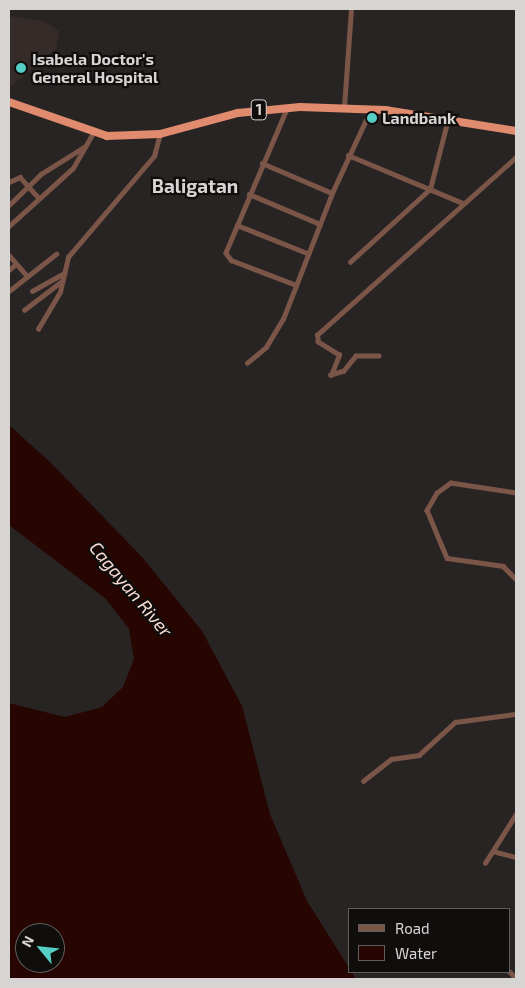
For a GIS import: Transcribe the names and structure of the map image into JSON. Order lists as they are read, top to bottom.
{
  "streets": {
    "highway": ["1"]
  },
  "districts": ["Baligatan"],
  "water": ["Cagayan River"],
  "places": ["Isabela Doctor's General Hospital", "Landbank"],
  "legend": ["Road", "Water"],
  "north": "top left"
}
